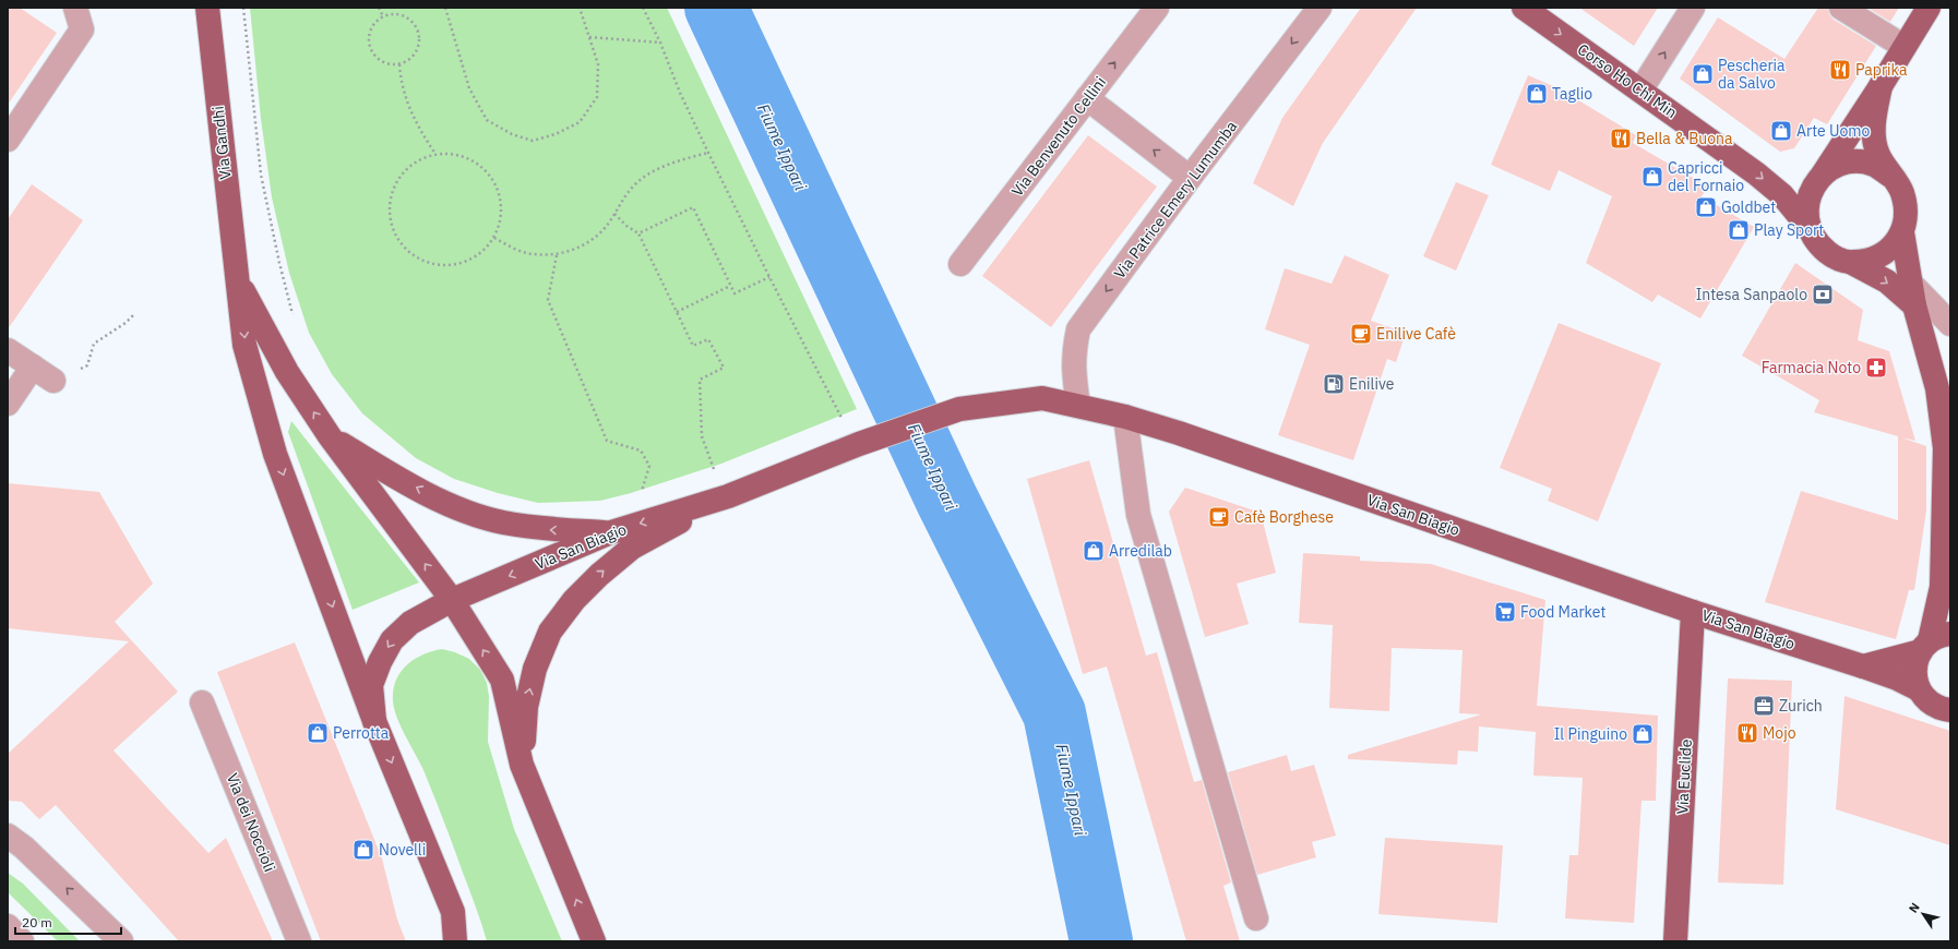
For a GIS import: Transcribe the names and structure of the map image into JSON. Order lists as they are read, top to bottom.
{
  "streets": {
    "main road": [
      "Corso Ho Chi Min",
      "Via Gandhi",
      "Via San Biagio",
      "Via Euclide"
    ],
    "street": ["Via Benvenuto Cellini", "Via Patrice Emery Lumumba", "Via dei Noccioli"]
  },
  "crossings": [
    ["Via Gandhi", "Via San Biagio"],
    ["Via Patrice Emery Lumumba", "Via San Biagio"],
    ["Via San Biagio", "Via Euclide"]
  ],
  "one_way": ["Corso Ho Chi Min", "Via Benvenuto Cellini", "Via Patrice Emery Lumumba"],
  "water": ["Fiume Ippari"],
  "places": {
    "restaurant": ["Paprika", "Bella & Buona", "Mojo"],
    "shop": [
      "Pescheria da Salvo",
      "Taglio",
      "Arte Uomo",
      "Capricci del Fornaio",
      "Goldbet",
      "Play Sport",
      "Arredilab",
      "Perrotta",
      "Il Pinguino",
      "Novelli"
    ],
    "bank": ["Intesa Sanpaolo"],
    "cafe": ["Enilive Cafè", "Cafè Borghese"],
    "pharmacy": ["Farmacia Noto"],
    "fuel station": ["Enilive"],
    "supermarket": ["Food Market"],
    "office": ["Zurich"]
  },
  "scale_bar": "20 m",
  "north": "top left"
}
